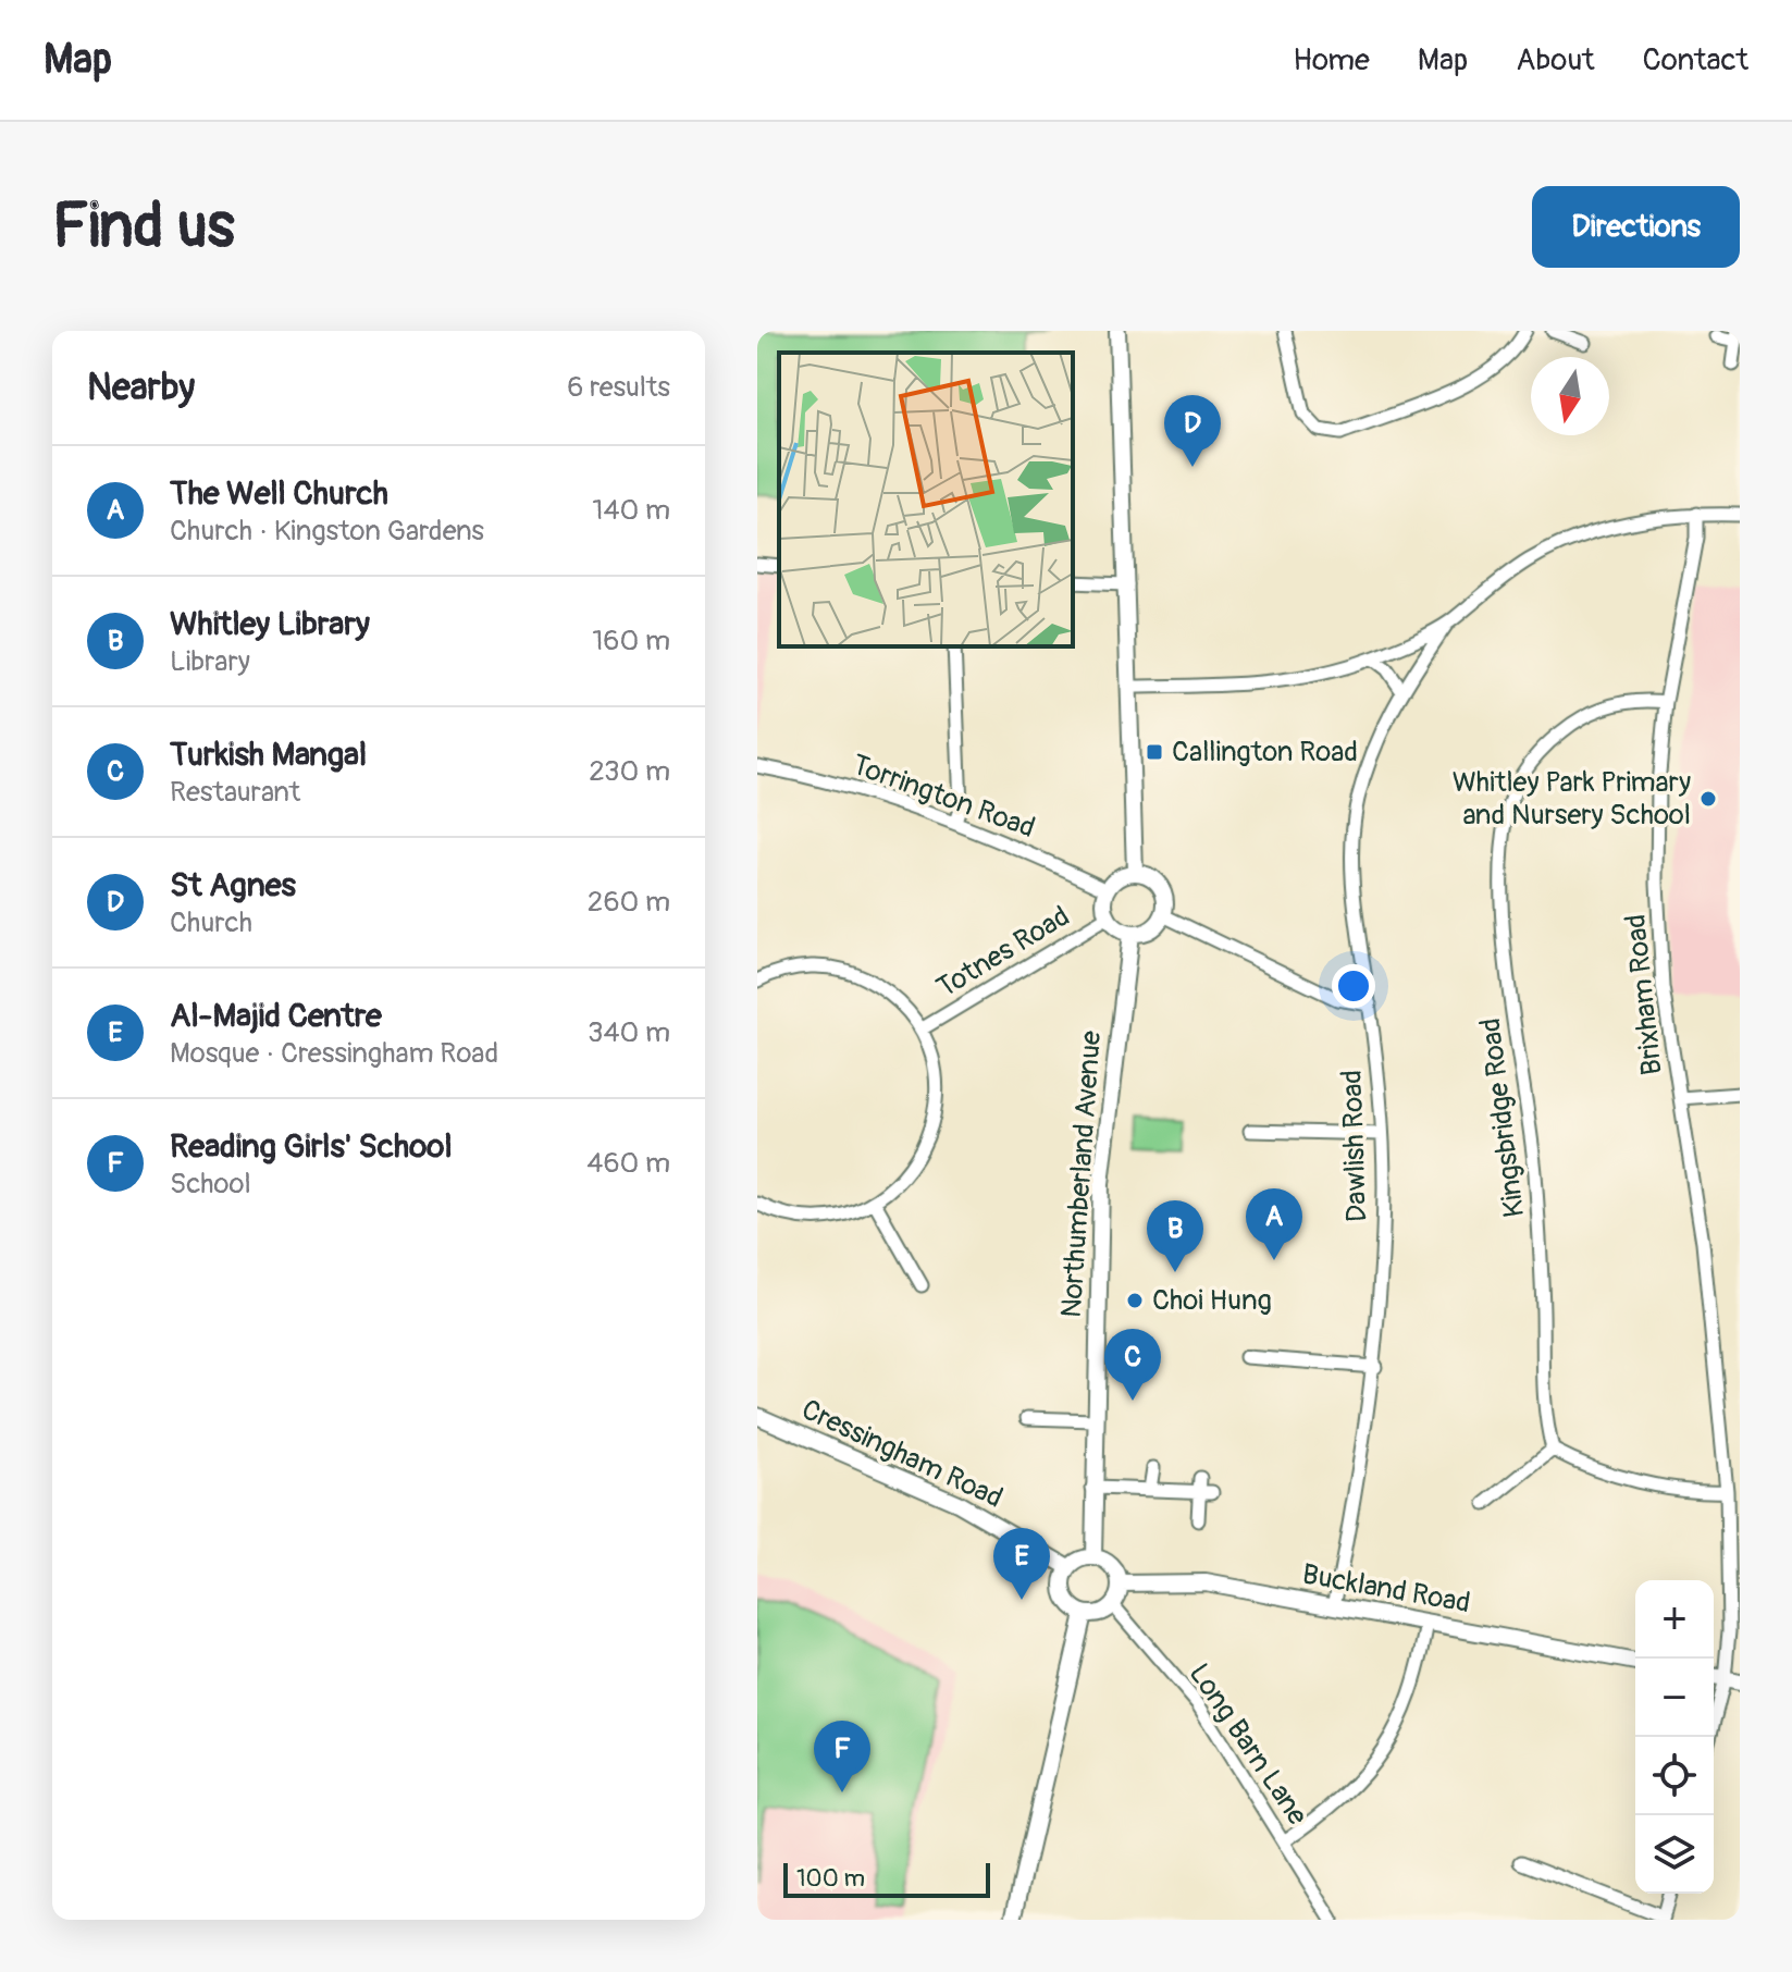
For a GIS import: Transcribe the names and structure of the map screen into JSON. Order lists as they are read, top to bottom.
{
  "streets": {
    "street": [
      "Torrington Road",
      "Totnes Road",
      "Brixham Road",
      "Kingsbridge Road",
      "Dawlish Road",
      "Northumberland Avenue",
      "Cressingham Road",
      "Buckland Road",
      "Long Barn Lane"
    ]
  },
  "crossings": [
    ["Torrington Road", "Totnes Road"],
    ["Torrington Road", "Northumberland Avenue"],
    ["Totnes Road", "Northumberland Avenue"],
    ["Brixham Road", "Kingsbridge Road"],
    ["Dawlish Road", "Buckland Road"],
    ["Northumberland Avenue", "Cressingham Road"],
    ["Northumberland Avenue", "Buckland Road"],
    ["Northumberland Avenue", "Long Barn Lane"],
    ["Cressingham Road", "Buckland Road"],
    ["Cressingham Road", "Long Barn Lane"],
    ["Buckland Road", "Long Barn Lane"]
  ],
  "places": {
    "transit": ["Callington Road"],
    "other": ["Whitley Park Primary and Nursery School", "Choi Hung"]
  },
  "scale_bar": "100 m",
  "north": "bottom",
  "page": {
    "header": "Map",
    "nav": [
      "Home",
      "Map",
      "About",
      "Contact"
    ],
    "buttons": "Directions",
    "title": "Find us",
    "heading": ["Nearby", "6 results"],
    "pins": [
      "D",
      "A",
      "B",
      "C",
      "E",
      "F"
    ],
    "list": [
      {
        "mark": "A",
        "name": "The Well Church",
        "note": "Church · Kingston Gardens",
        "value": "140 m"
      },
      {
        "mark": "B",
        "name": "Whitley Library",
        "note": "Library",
        "value": "160 m"
      },
      {
        "mark": "C",
        "name": "Turkish Mangal",
        "note": "Restaurant",
        "value": "230 m"
      },
      {
        "mark": "D",
        "name": "St Agnes",
        "note": "Church",
        "value": "260 m"
      },
      {
        "mark": "E",
        "name": "Al-Majid Centre",
        "note": "Mosque · Cressingham Road",
        "value": "340 m"
      },
      {
        "mark": "F",
        "name": "Reading Girls' School",
        "note": "School",
        "value": "460 m"
      }
    ],
    "map_buttons": ["+", "−"],
    "scale": "100 m"
  }
}
